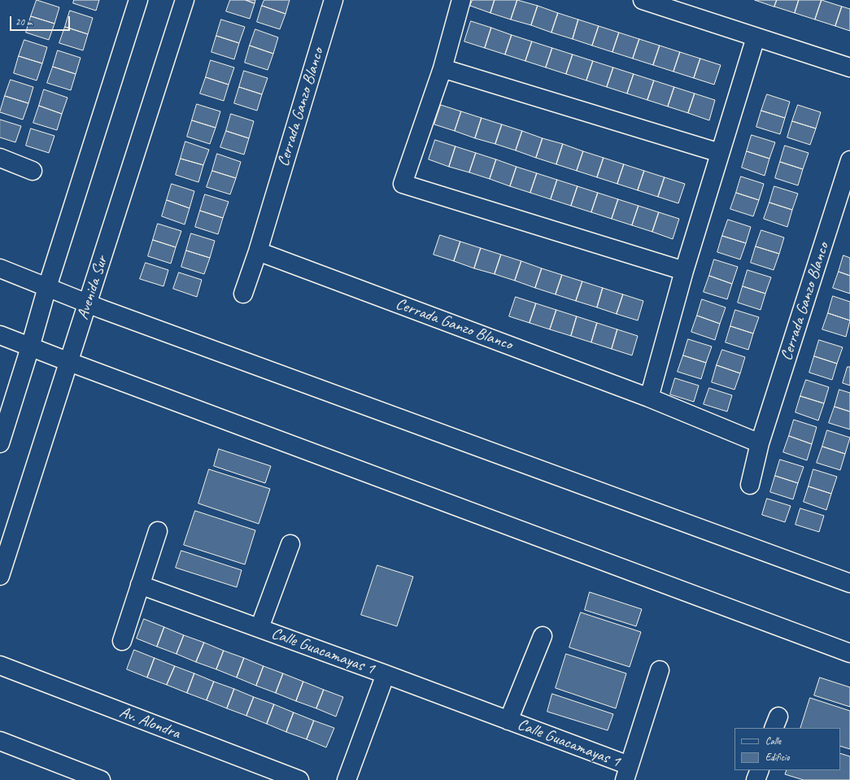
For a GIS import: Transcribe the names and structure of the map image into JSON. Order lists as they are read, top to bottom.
{
  "streets": {
    "street": [
      "Cerrada Ganzo Blanco",
      "Avenida Sur",
      "Calle Guacamayas 1",
      "Av. Alondra"
    ]
  },
  "legend": ["Calle", "Edificio"],
  "scale_bar": "20 m"
}
